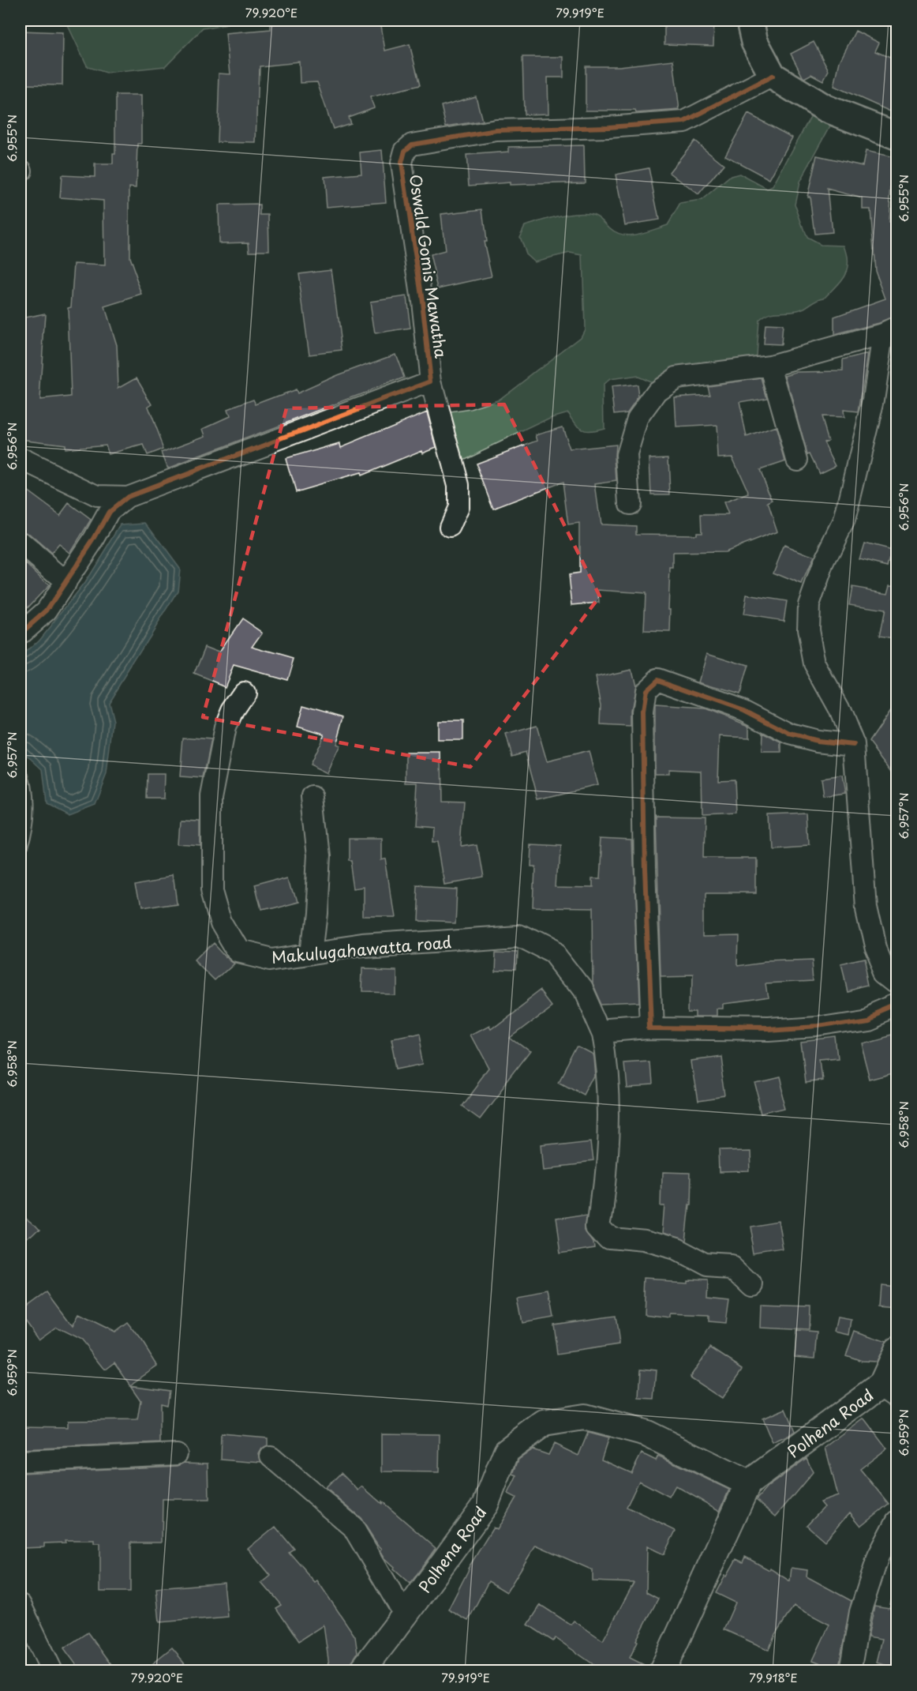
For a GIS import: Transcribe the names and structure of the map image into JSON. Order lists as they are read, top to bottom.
{
  "streets": {
    "street": ["Oswald Gomis Mawatha", "Makulugahawatta road", "Polhena Road"]
  },
  "coordinates": [
    "79.920°E",
    "79.919°E",
    "6.955°N",
    "6.956°N",
    "6.957°N",
    "6.958°N",
    "6.959°N",
    "79.918°E"
  ]
}
